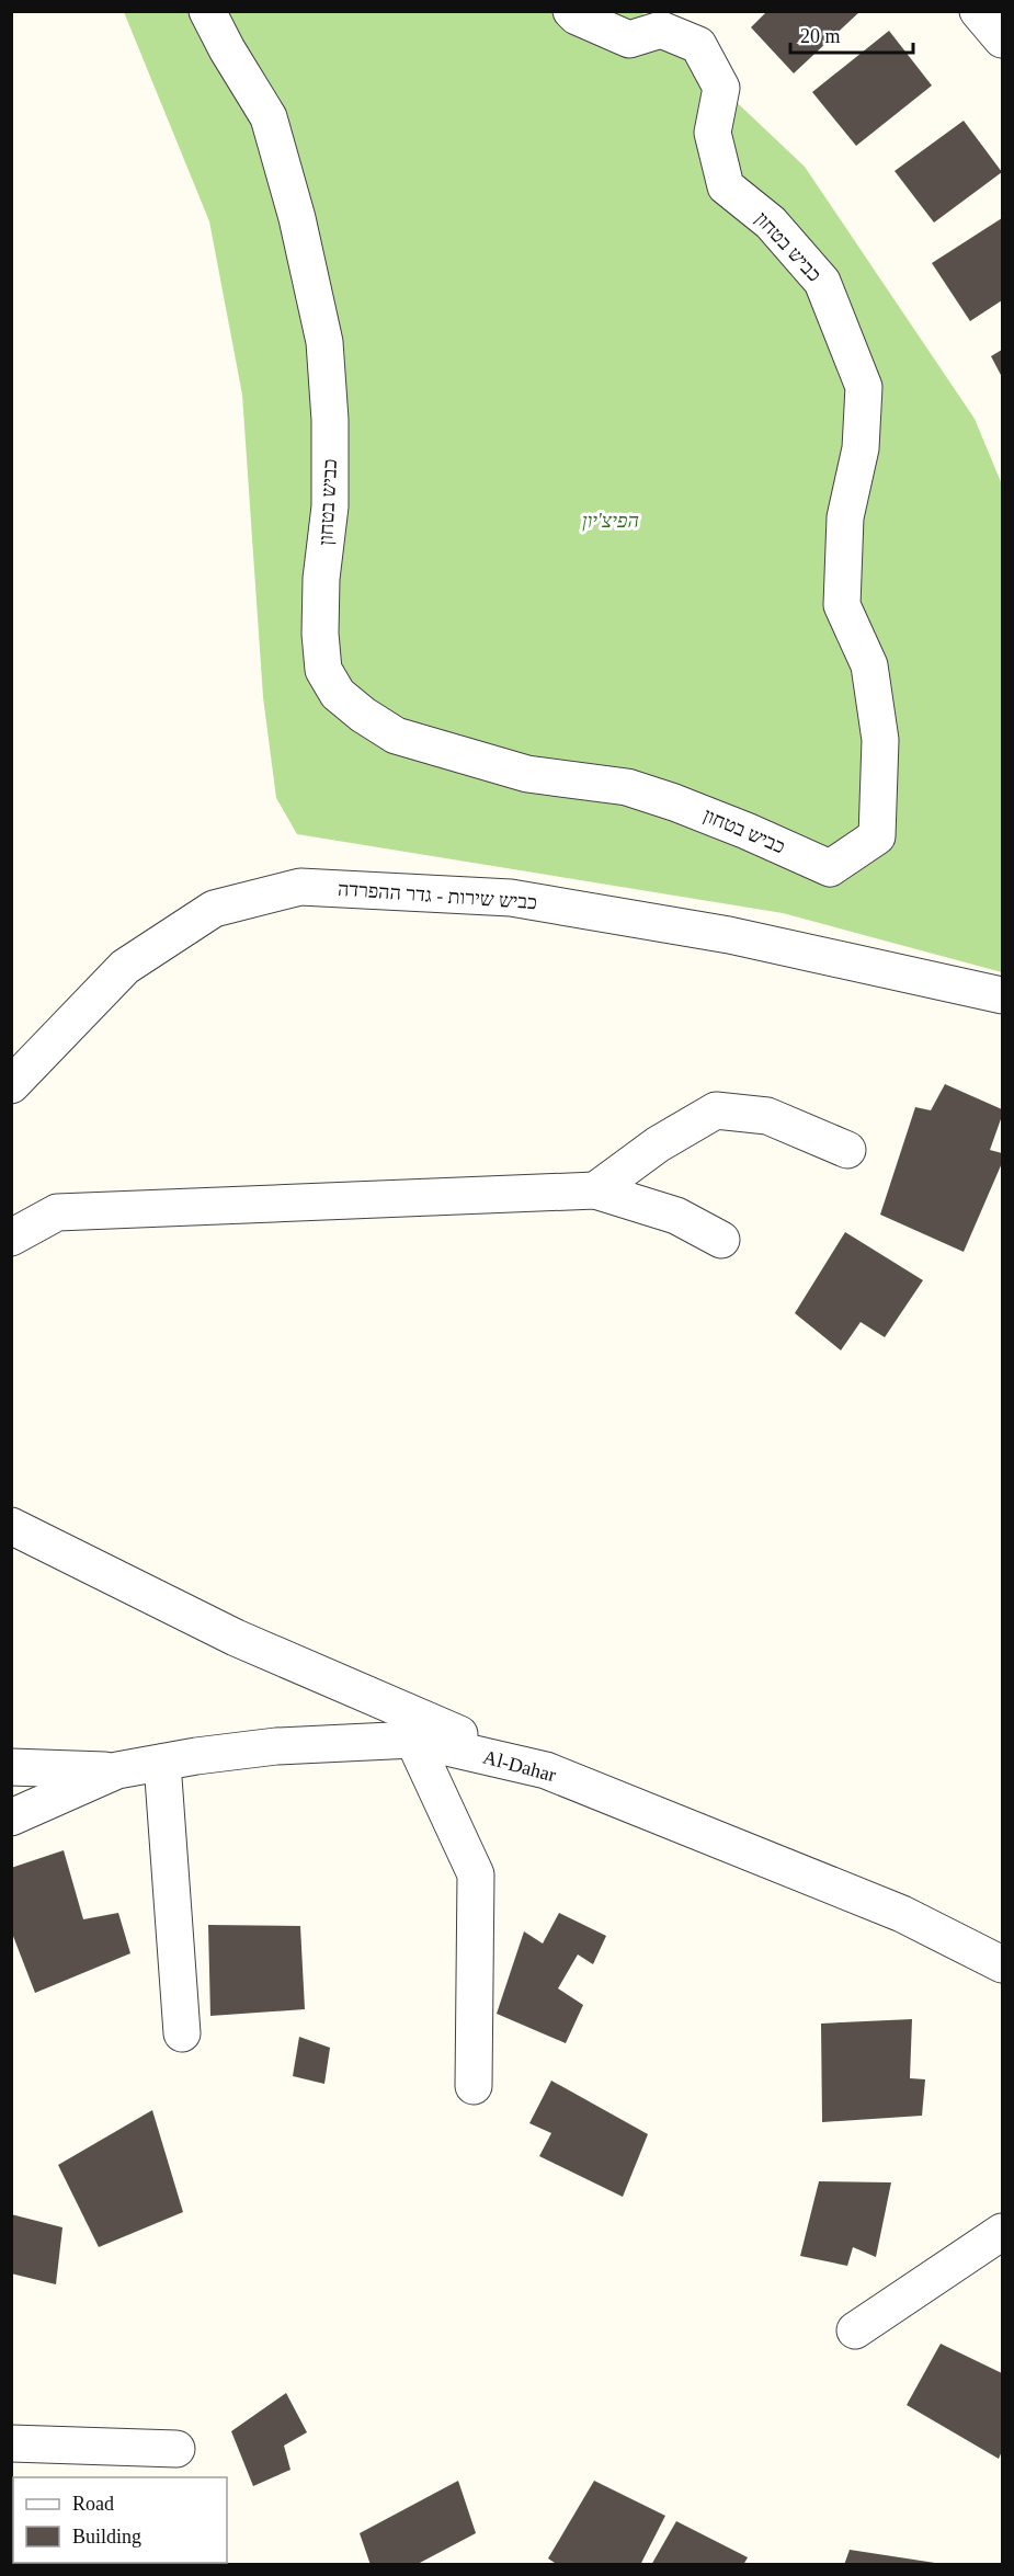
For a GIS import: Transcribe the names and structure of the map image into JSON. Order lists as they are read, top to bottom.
{
  "streets": {
    "street": ["כביש בטחון", "כביש שירות - גדר ההפרדה", "Al-Dahar"]
  },
  "parks": ["הפיצ'יון"],
  "legend": ["Road", "Building"],
  "scale_bar": "20 m"
}
